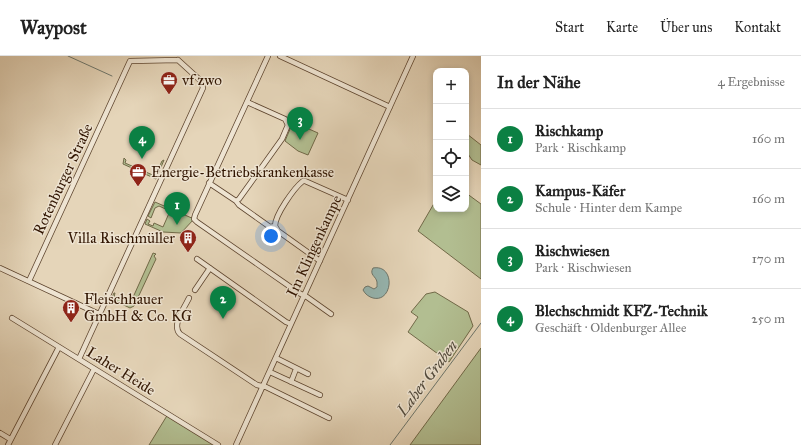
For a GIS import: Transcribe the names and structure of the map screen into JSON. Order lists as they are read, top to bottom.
{
  "streets": {
    "street": ["Rotenburger Straße", "Im Klingenkampe", "Laher Heide"]
  },
  "water": ["Laher Graben"],
  "places": {
    "office": ["vf zwo", "Energie-Betriebskrankenkasse"],
    "building": ["Villa Rischmüller", "Fleischhauer GmbH & Co. KG"]
  },
  "page": {
    "header": "Waypost",
    "nav": [
      "Start",
      "Karte",
      "Über uns",
      "Kontakt"
    ],
    "heading": ["In der Nähe", "4 Ergebnisse"],
    "map_buttons": ["+", "−"],
    "pins": [
      "3",
      "4",
      "1",
      "2"
    ],
    "list": [
      {
        "mark": "1",
        "name": "Rischkamp",
        "note": "Park · Rischkamp",
        "value": "160 m"
      },
      {
        "mark": "2",
        "name": "Kampus-Käfer",
        "note": "Schule · Hinter dem Kampe",
        "value": "160 m"
      },
      {
        "mark": "3",
        "name": "Rischwiesen",
        "note": "Park · Rischwiesen",
        "value": "170 m"
      },
      {
        "mark": "4",
        "name": "Blechschmidt KFZ-Technik",
        "note": "Geschäft · Oldenburger Allee",
        "value": "250 m"
      }
    ]
  }
}
